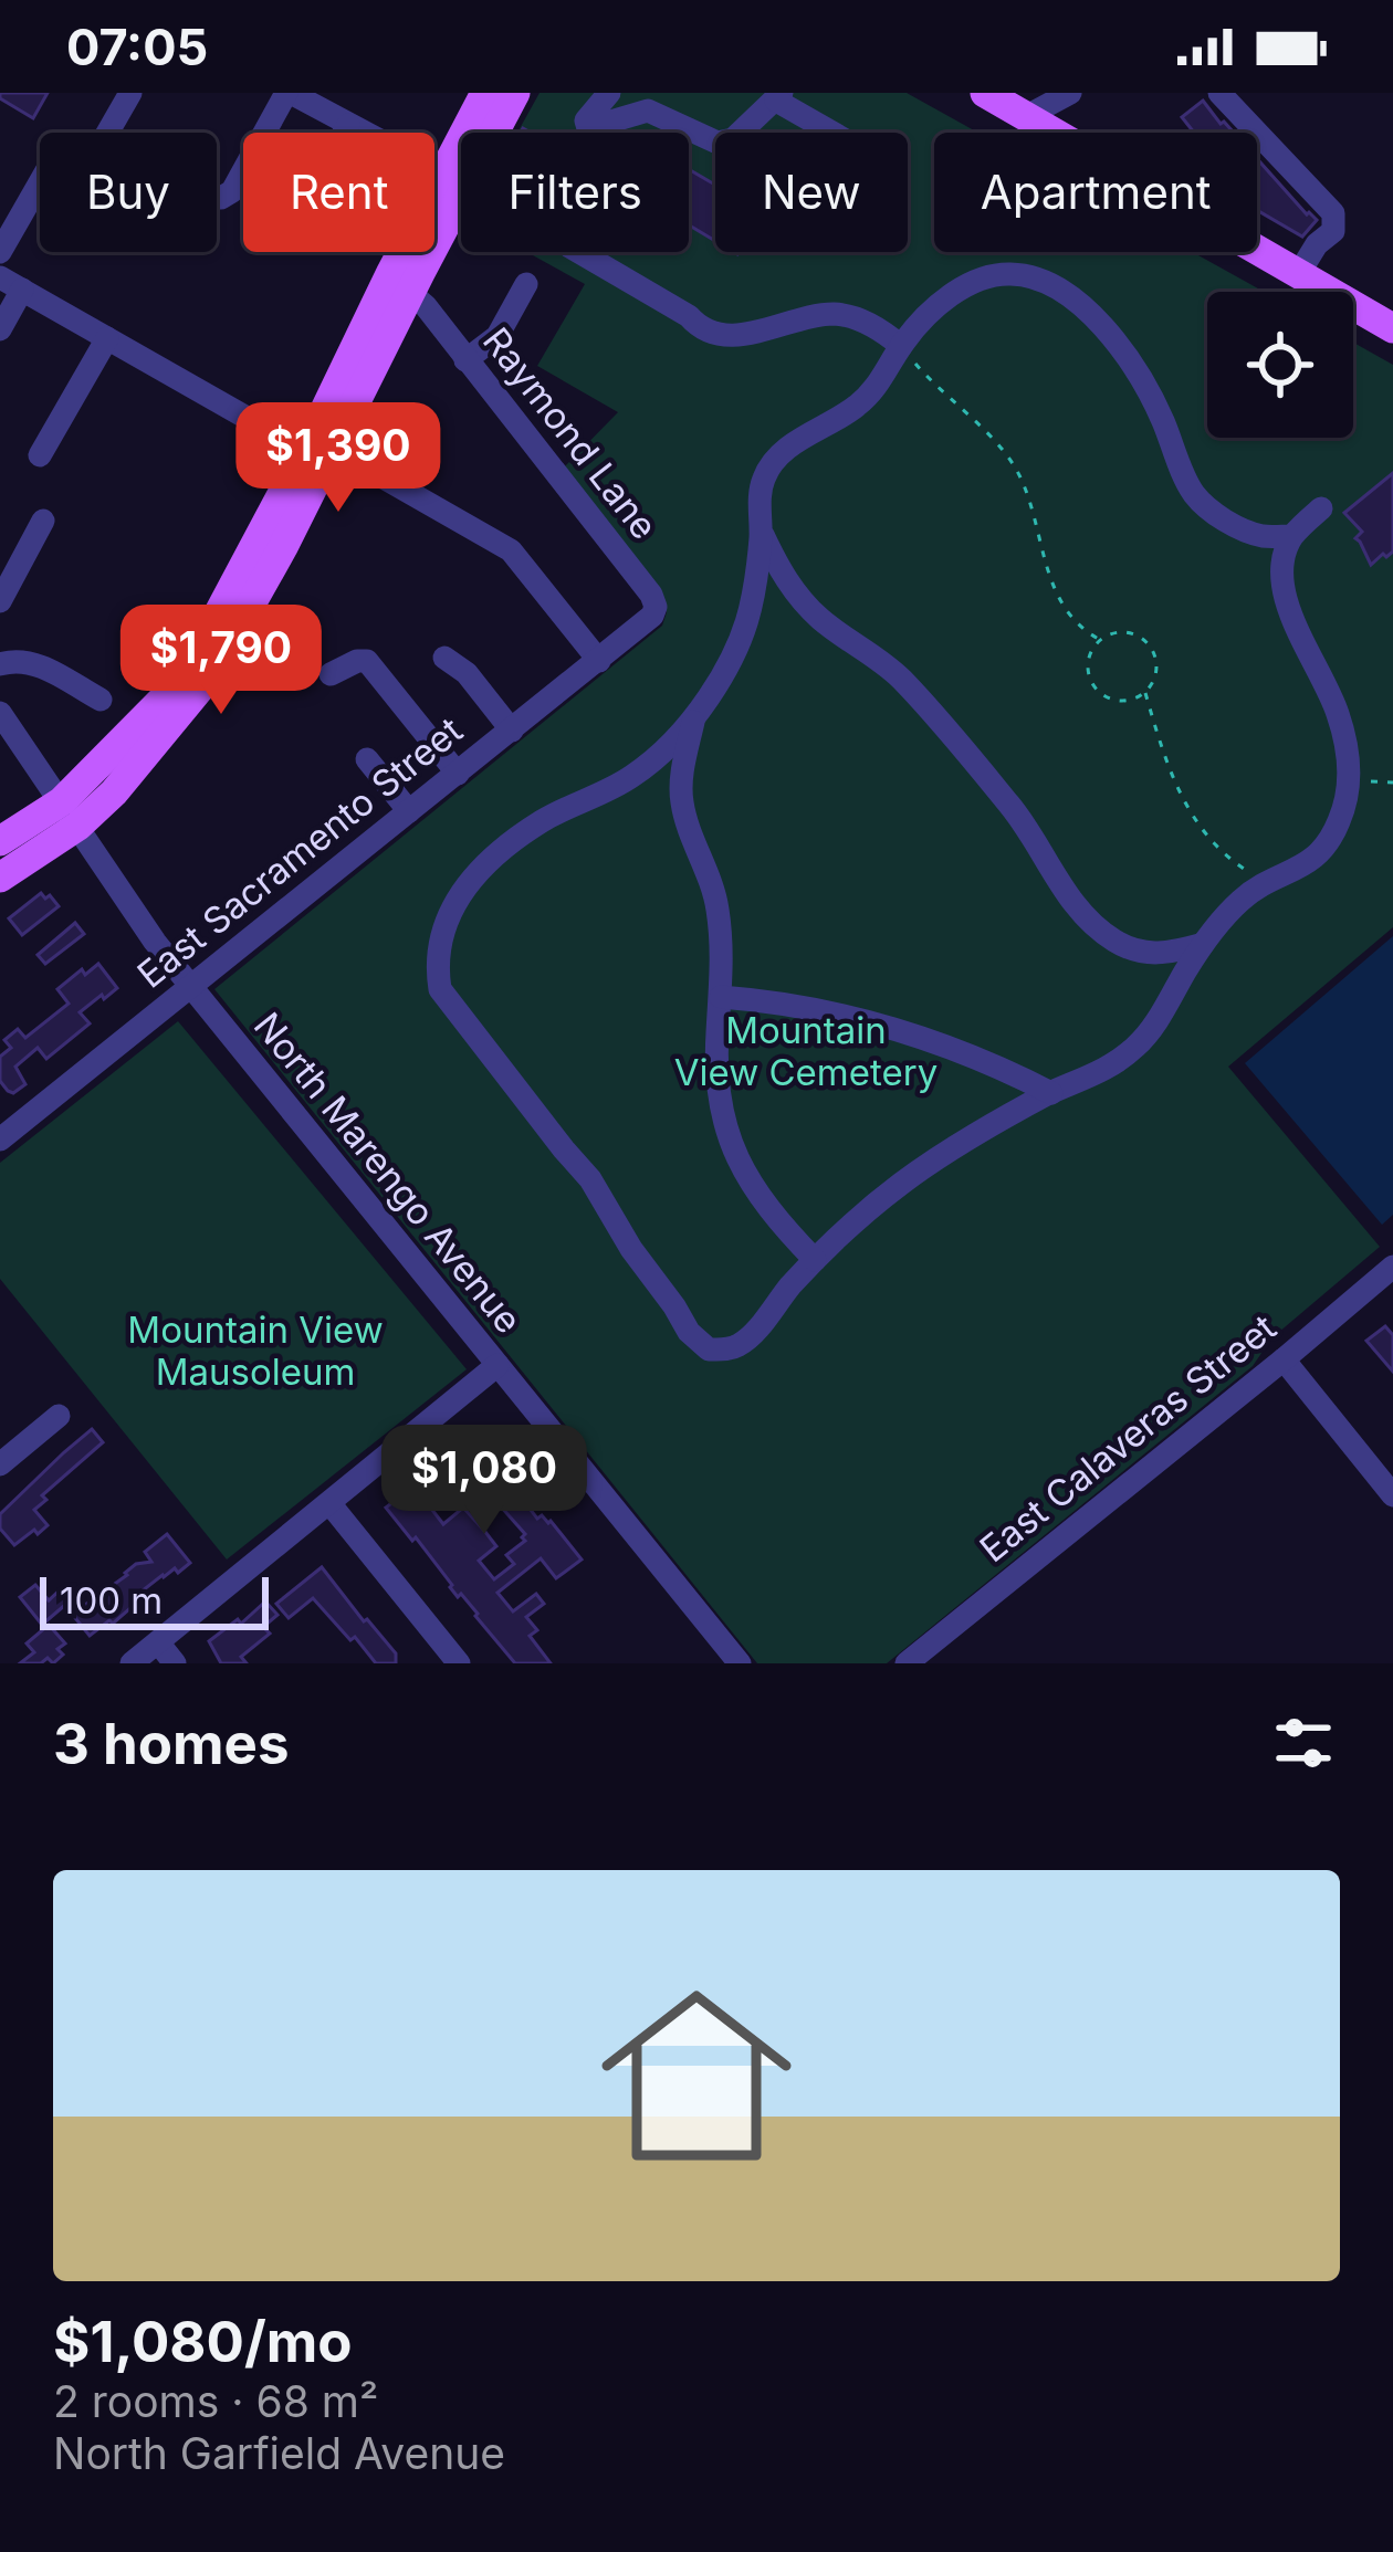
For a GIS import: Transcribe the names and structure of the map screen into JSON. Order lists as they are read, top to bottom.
{
  "streets": {
    "street": [
      "Raymond Lane",
      "East Sacramento Street",
      "North Marengo Avenue",
      "East Calaveras Street"
    ]
  },
  "crossings": [
    ["Raymond Lane", "East Sacramento Street"],
    ["East Sacramento Street", "North Marengo Avenue"]
  ],
  "parks": ["Mountain View Cemetery", "Mountain View Mausoleum"],
  "scale_bar": "100 m",
  "page": {
    "status": "07:05",
    "chip": [
      "Buy",
      "Rent",
      "Filters",
      "New",
      "Apartment"
    ],
    "price": ["$1,390", "$1,790", "$1,080"],
    "scale": "100 m",
    "heading": "3 homes",
    "list": [
      {
        "name": "$1,080/mo",
        "note": "2 rooms · 68 m² · North Garfield Avenue"
      }
    ]
  }
}
